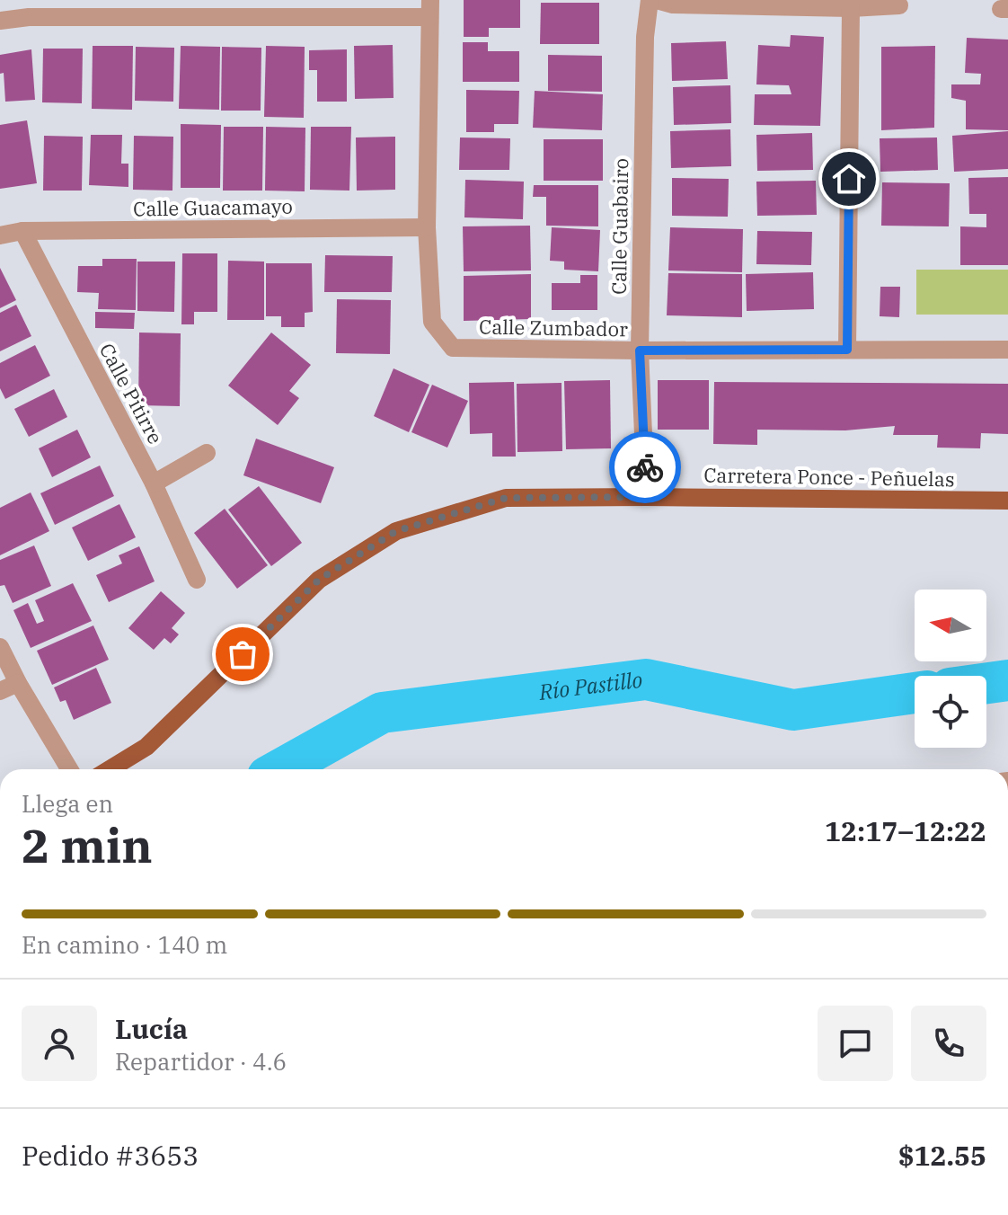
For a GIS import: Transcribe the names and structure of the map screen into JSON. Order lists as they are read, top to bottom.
{
  "streets": {
    "main road": ["Carretera Ponce - Peñuelas"],
    "street": [
      "Calle Guacamayo",
      "Calle Guabairo",
      "Calle Zumbador",
      "Calle Pitirre"
    ]
  },
  "crossings": [
    ["Calle Guacamayo", "Calle Zumbador"],
    ["Calle Guacamayo", "Calle Pitirre"],
    ["Calle Guabairo", "Calle Zumbador"],
    ["Calle Guabairo", "Carretera Ponce - Peñuelas"]
  ],
  "water": ["Río Pastillo"],
  "north": "left",
  "page": {
    "heading": ["2 min", "Llega en", "12:17–12:22"],
    "panel": [
      "Lucía",
      "Repartidor · 4.6",
      "Pedido #3653",
      "$12.55"
    ],
    "bar": "En camino · 140 m"
  }
}
